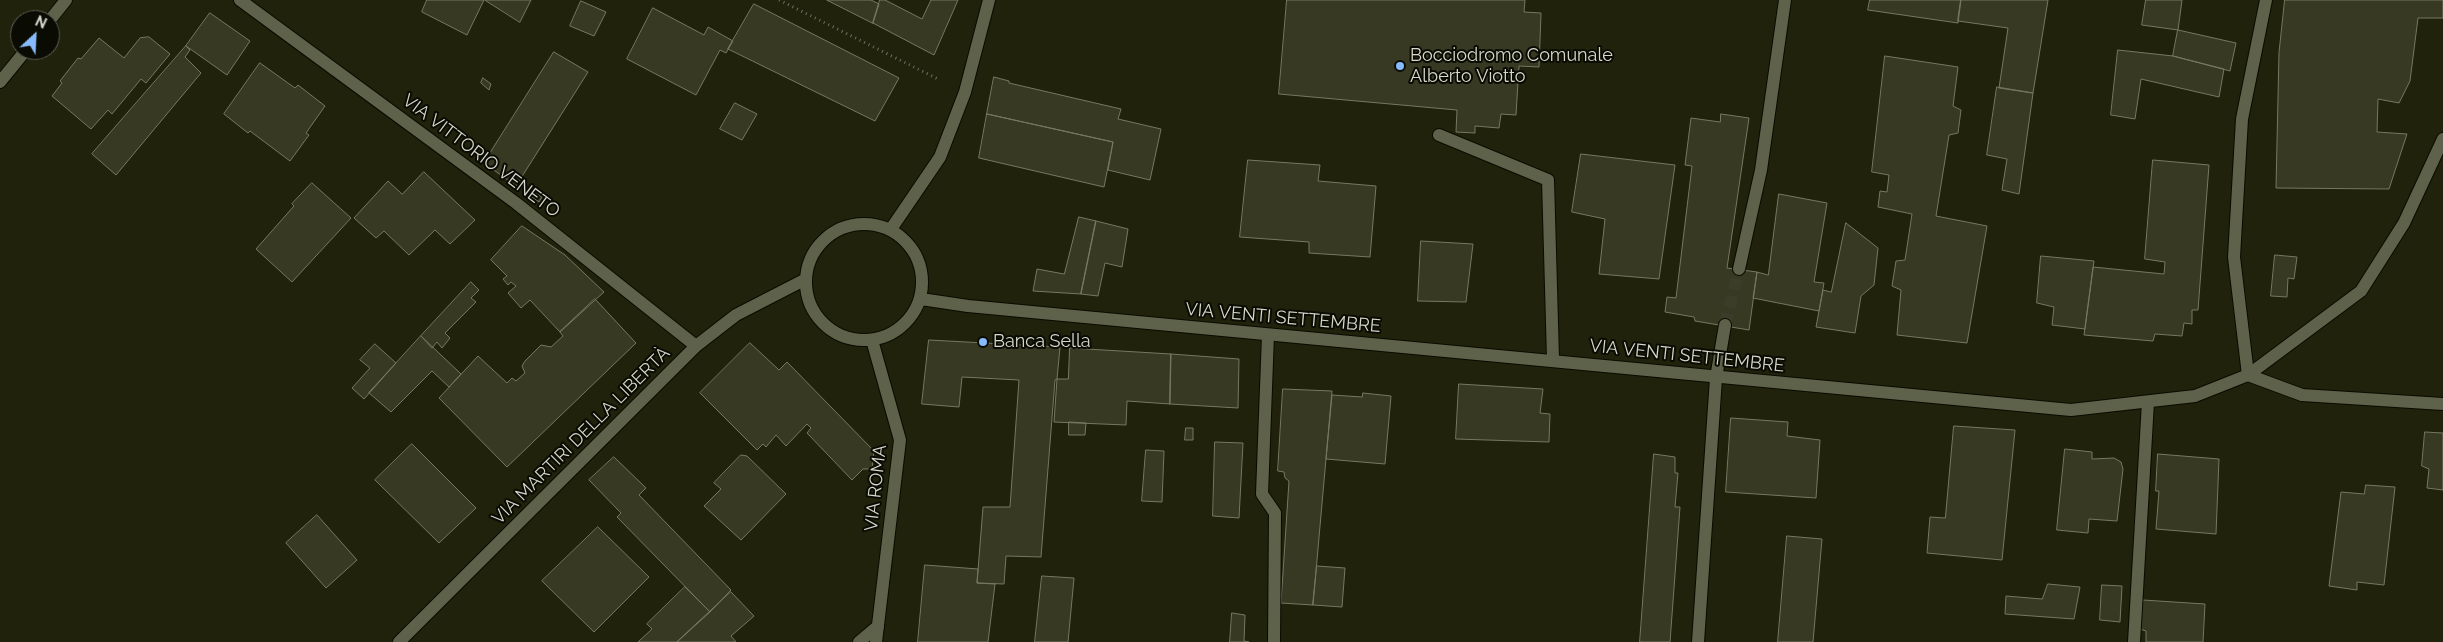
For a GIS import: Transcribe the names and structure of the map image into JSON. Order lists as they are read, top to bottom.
{
  "streets": {
    "street": [
      "VIA VITTORIO VENETO",
      "VIA VENTI SETTEMBRE",
      "VIA MARTIRI DELLA LIBERTÀ",
      "VIA ROMA"
    ]
  },
  "crossings": [
    ["VIA VITTORIO VENETO", "VIA MARTIRI DELLA LIBERTÀ"],
    ["VIA VENTI SETTEMBRE", "VIA MARTIRI DELLA LIBERTÀ"],
    ["VIA VENTI SETTEMBRE", "VIA ROMA"],
    ["VIA MARTIRI DELLA LIBERTÀ", "VIA ROMA"]
  ],
  "places": ["Bocciodromo Comunale Alberto Viotto", "Banca Sella"],
  "north": "top right"
}
